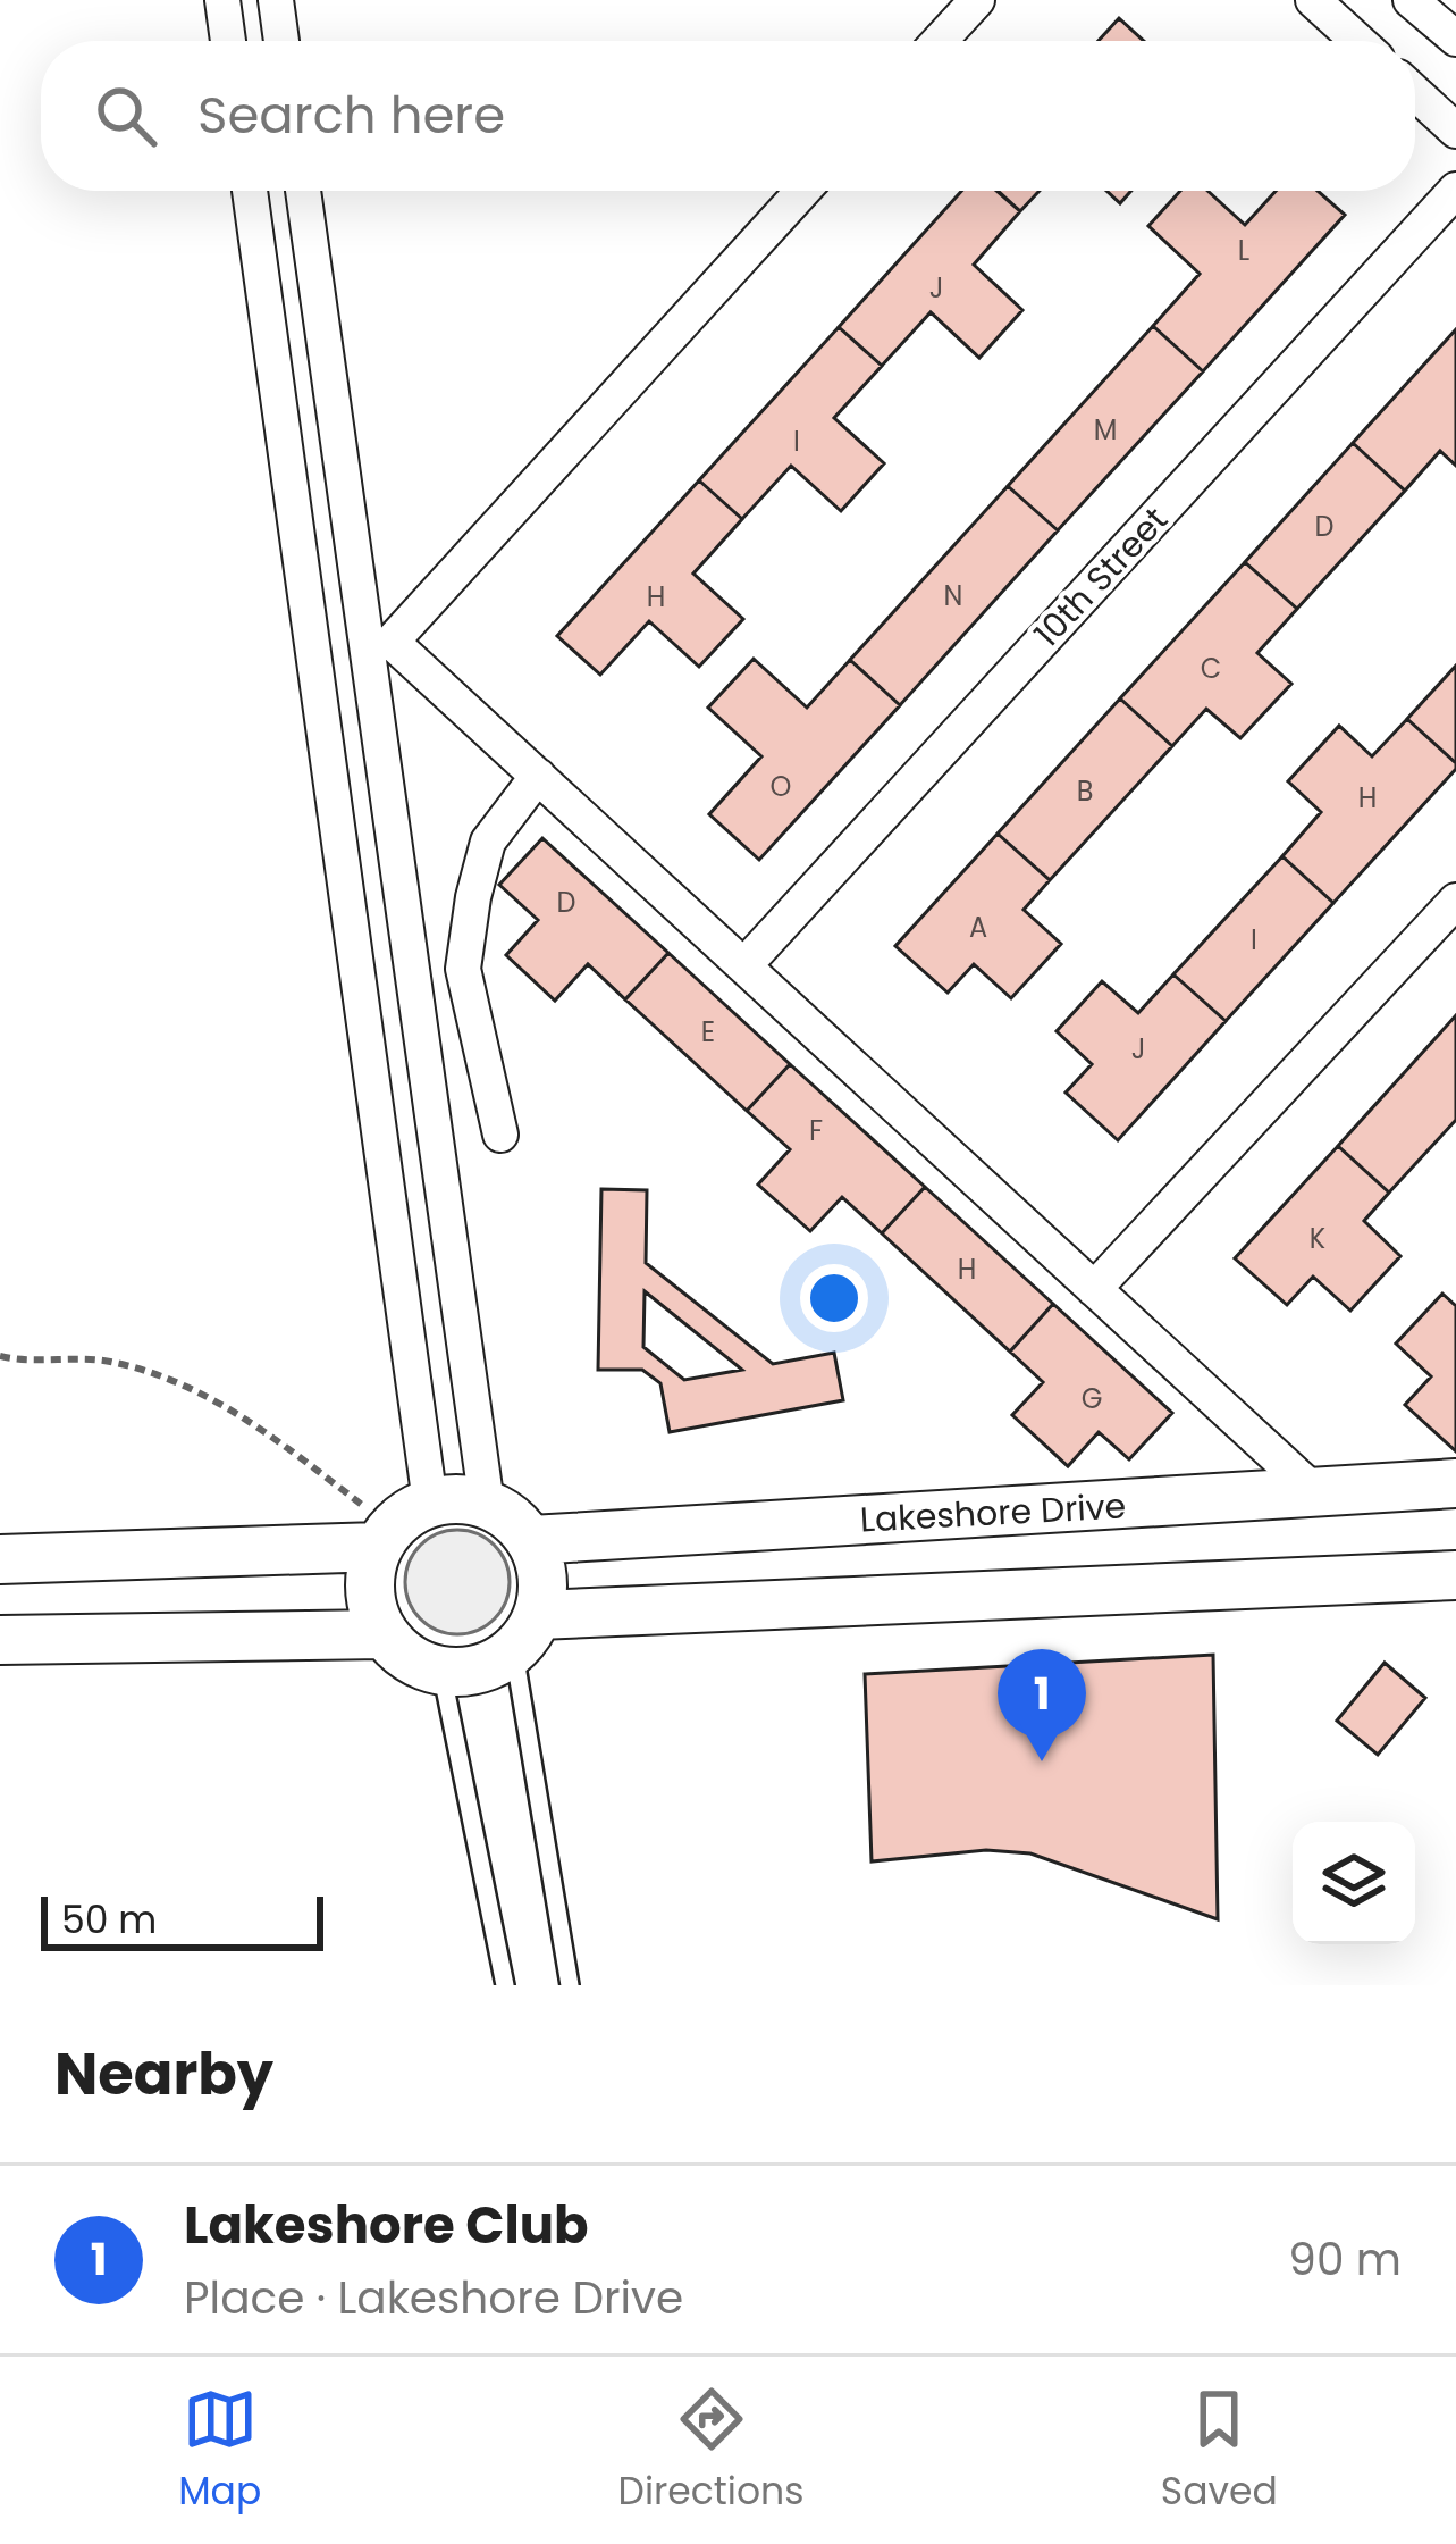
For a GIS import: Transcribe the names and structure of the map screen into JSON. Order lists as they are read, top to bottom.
{
  "streets": {
    "street": ["10th Street", "Lakeshore Drive"]
  },
  "house_numbers": [
    "L",
    "J",
    "M",
    "I",
    "D",
    "N",
    "H",
    "C",
    "O",
    "B",
    "H",
    "D",
    "A",
    "I",
    "E",
    "J",
    "F",
    "K",
    "H",
    "G"
  ],
  "scale_bar": "50 m",
  "page": {
    "search": "Search here",
    "pins": "1",
    "scale": "50 m",
    "heading": "Nearby",
    "list": [
      {
        "mark": "1",
        "name": "Lakeshore Club",
        "note": "Place · Lakeshore Drive",
        "value": "90 m"
      }
    ],
    "nav": ["Map", "Directions", "Saved"]
  }
}
